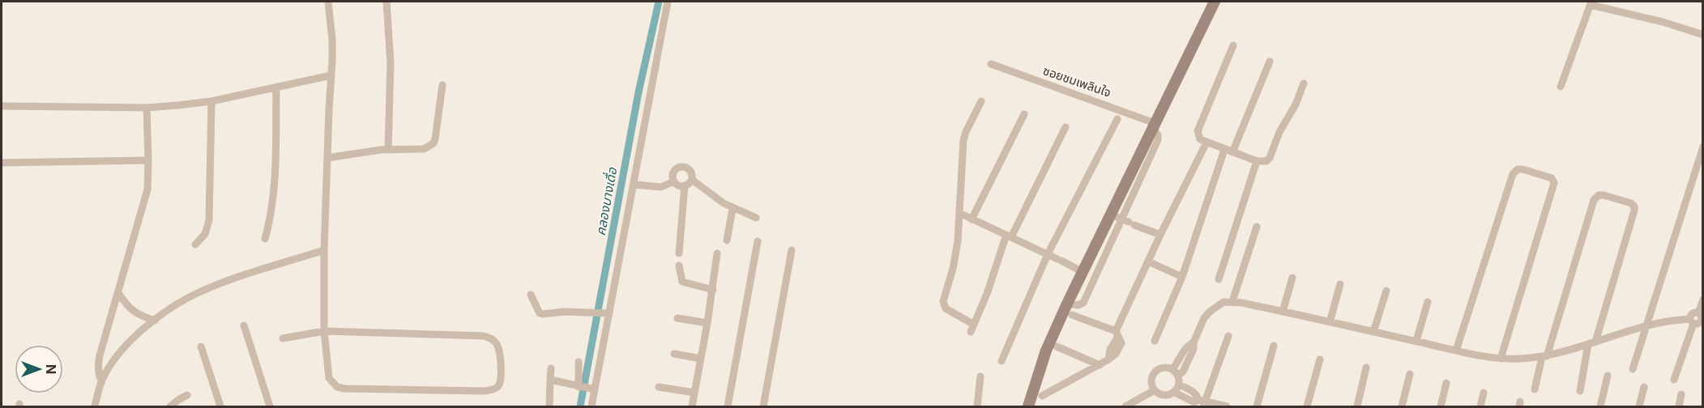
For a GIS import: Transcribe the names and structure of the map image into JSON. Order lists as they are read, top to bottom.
{
  "streets": {
    "street": ["ซอยชมเพลินใจ"]
  },
  "water": ["คลองบางเดื่อ"],
  "north": "right"
}
